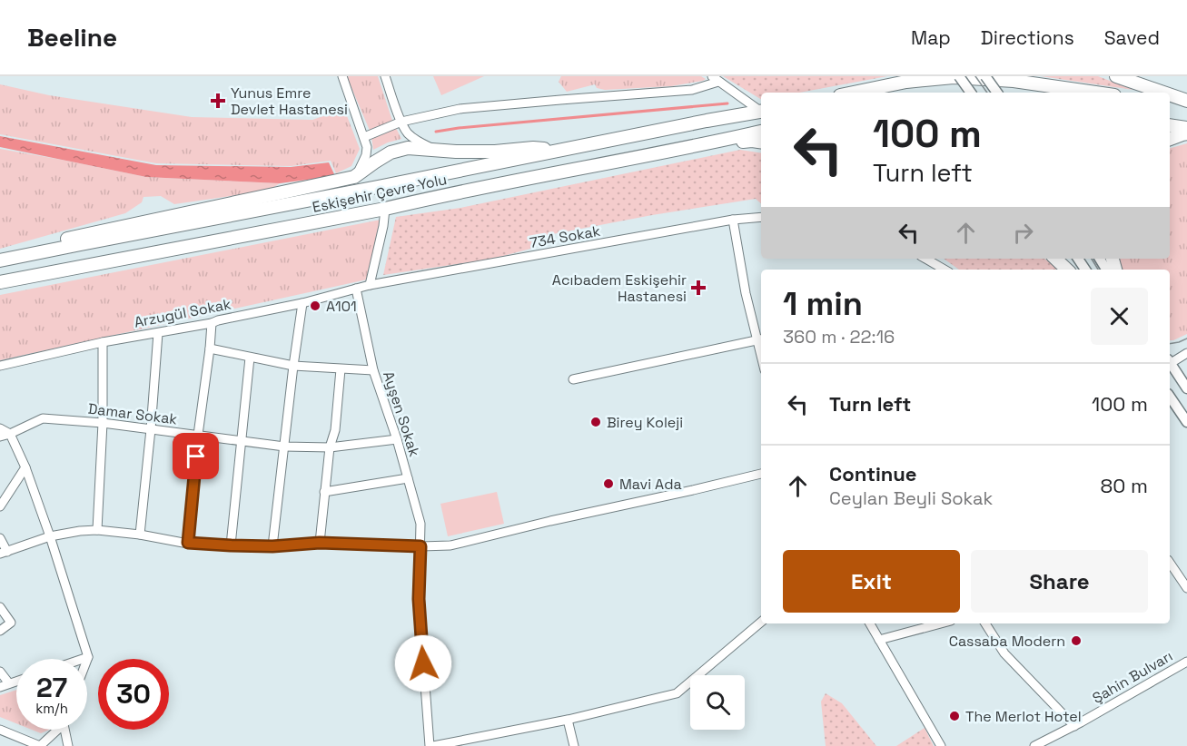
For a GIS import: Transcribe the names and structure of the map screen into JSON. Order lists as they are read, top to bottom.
{
  "streets": {
    "highway": ["Eskişehir Çevre Yolu"],
    "street": [
      "734 Sokak",
      "Arzugül Sokak",
      "Damar Sokak",
      "Ayşen Sokak",
      "Şahin Bulvarı"
    ]
  },
  "crossings": [
    ["734 Sokak", "Arzugül Sokak"],
    ["Arzugül Sokak", "Ayşen Sokak"],
    ["Damar Sokak", "Ayşen Sokak"]
  ],
  "places": {
    "health": ["Yunus Emre Devlet Hastanesi", "Acıbadem Eskişehir Hastanesi"],
    "other": [
      "A101",
      "Birey Koleji",
      "Mavi Ada",
      "Cassaba Modern",
      "The Merlot Hotel"
    ]
  },
  "page": {
    "header": "Beeline",
    "nav": ["Map", "Directions", "Saved"],
    "turn": ["100 m", "Turn left"],
    "heading": ["1 min", "360 m · 22:16"],
    "list": [
      {
        "name": "Turn left",
        "value": "100 m"
      },
      {
        "name": "Continue",
        "note": "Ceylan Beyli Sokak",
        "value": "80 m"
      }
    ],
    "buttons": ["Exit", "Share"],
    "speed": "27 km/h",
    "limit": "30"
  }
}
